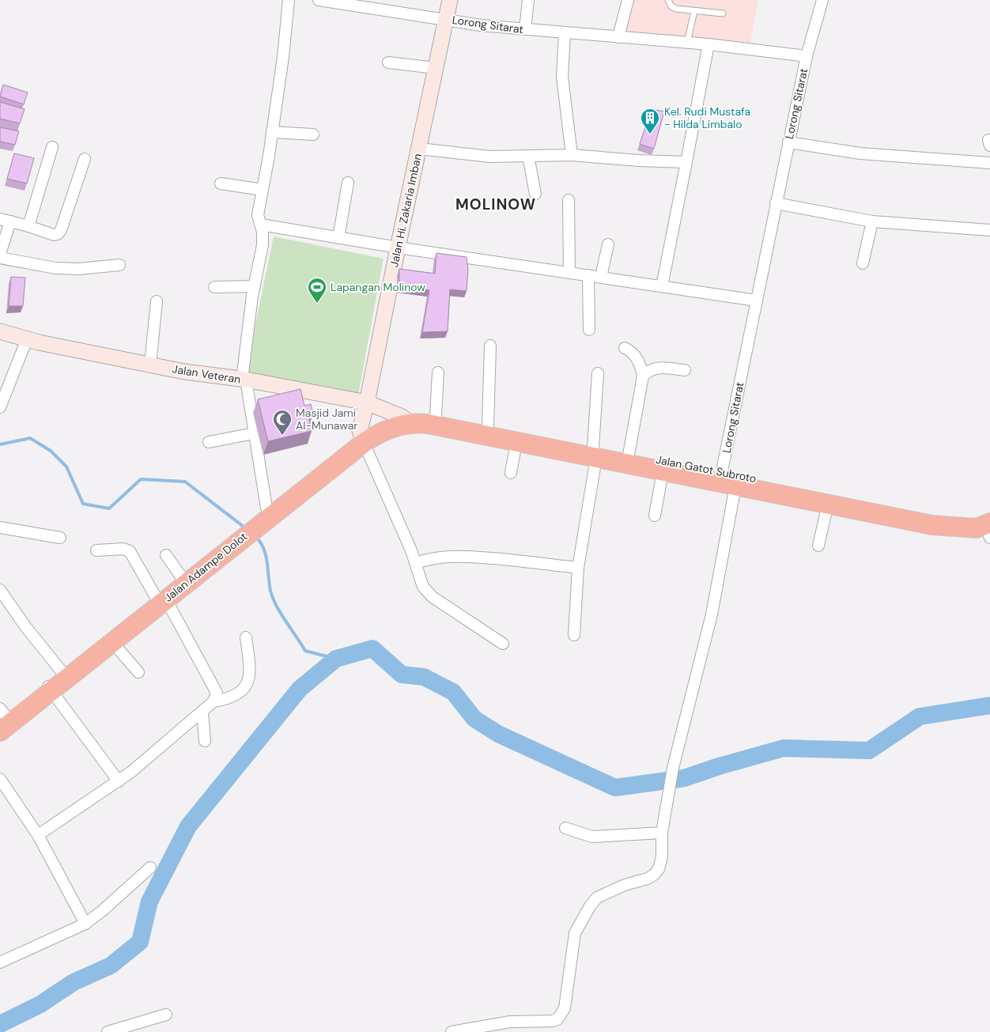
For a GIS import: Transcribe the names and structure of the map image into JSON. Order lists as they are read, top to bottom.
{
  "streets": {
    "highway": ["Jalan Gatot Subroto", "Jalan Adampe Dolot"],
    "main road": ["Jalan Hi. Zakaria Imban", "Jalan Veteran"],
    "street": ["Lorong Sitarat"]
  },
  "crossings": [
    ["Lorong Sitarat", "Jalan Hi. Zakaria Imban"],
    ["Lorong Sitarat", "Jalan Gatot Subroto"],
    ["Jalan Hi. Zakaria Imban", "Jalan Veteran"],
    ["Jalan Hi. Zakaria Imban", "Jalan Adampe Dolot"],
    ["Jalan Veteran", "Jalan Gatot Subroto"],
    ["Jalan Veteran", "Jalan Adampe Dolot"],
    ["Jalan Gatot Subroto", "Jalan Adampe Dolot"]
  ],
  "districts": ["MOLINOW"],
  "places": {
    "building": ["Kel. Rudi Mustafa - Hilda Limbalo"],
    "sports": ["Lapangan Molinow"],
    "mosque": ["Masjid Jami Al-Munawar"]
  }
}
